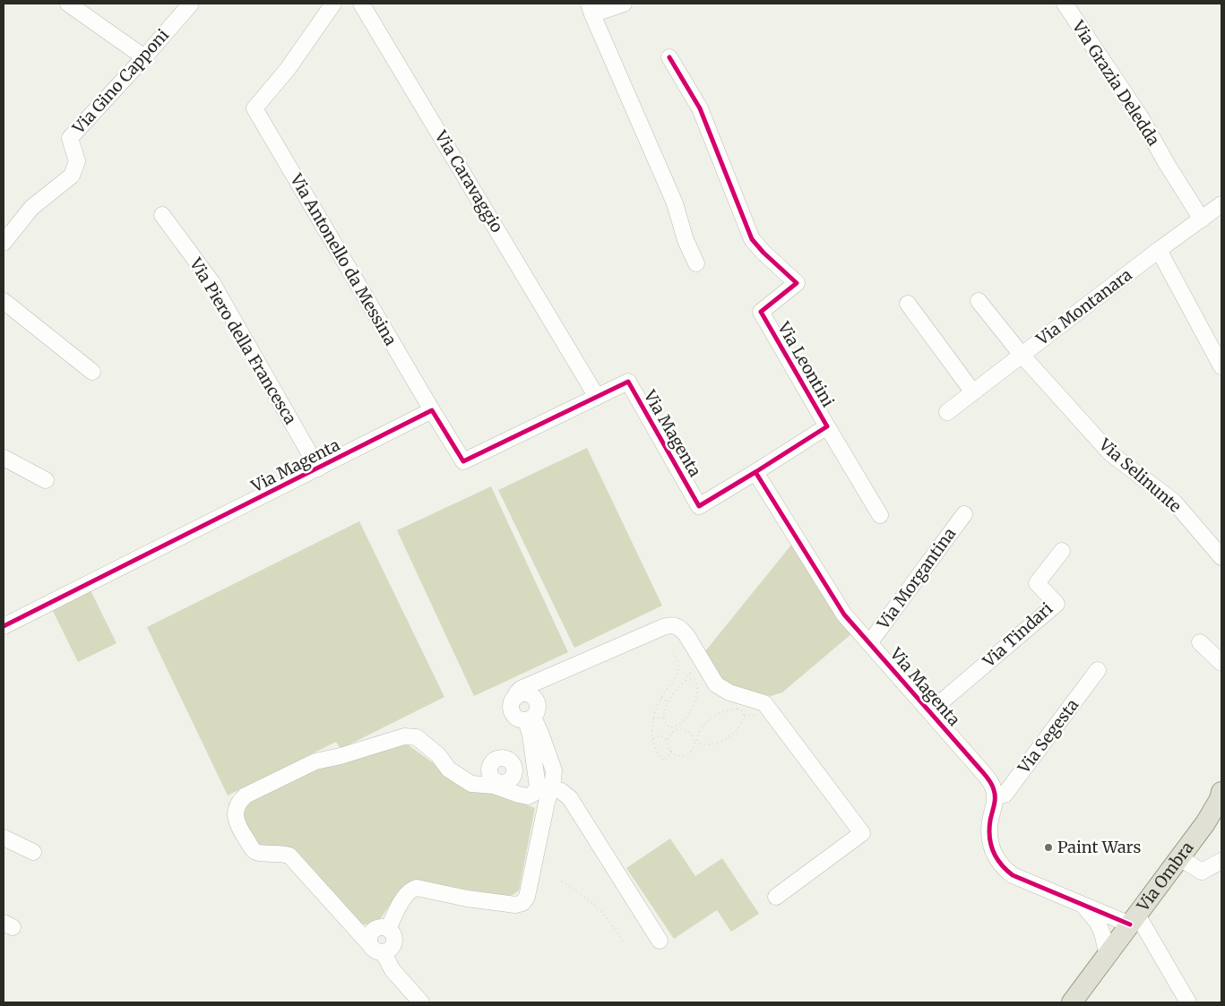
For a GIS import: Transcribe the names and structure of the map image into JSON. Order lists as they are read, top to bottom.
{
  "streets": {
    "main road": ["Via Ombra"],
    "street": [
      "Via Gino Capponi",
      "Via Grazia Deledda",
      "Via Caravaggio",
      "Via Antonello da Messina",
      "Via Montanara",
      "Via Piero della Francesca",
      "Via Leontini",
      "Via Magenta",
      "Via Selinunte",
      "Via Morgantina",
      "Via Tindari",
      "Via Segesta"
    ]
  },
  "crossings": [
    ["Via Grazia Deledda", "Via Montanara"],
    ["Via Caravaggio", "Via Magenta"],
    ["Via Antonello da Messina", "Via Magenta"],
    ["Via Montanara", "Via Selinunte"],
    ["Via Piero della Francesca", "Via Magenta"],
    ["Via Leontini", "Via Magenta"],
    ["Via Magenta", "Via Morgantina"],
    ["Via Magenta", "Via Tindari"],
    ["Via Magenta", "Via Segesta"]
  ],
  "places": ["Paint Wars"]
}
